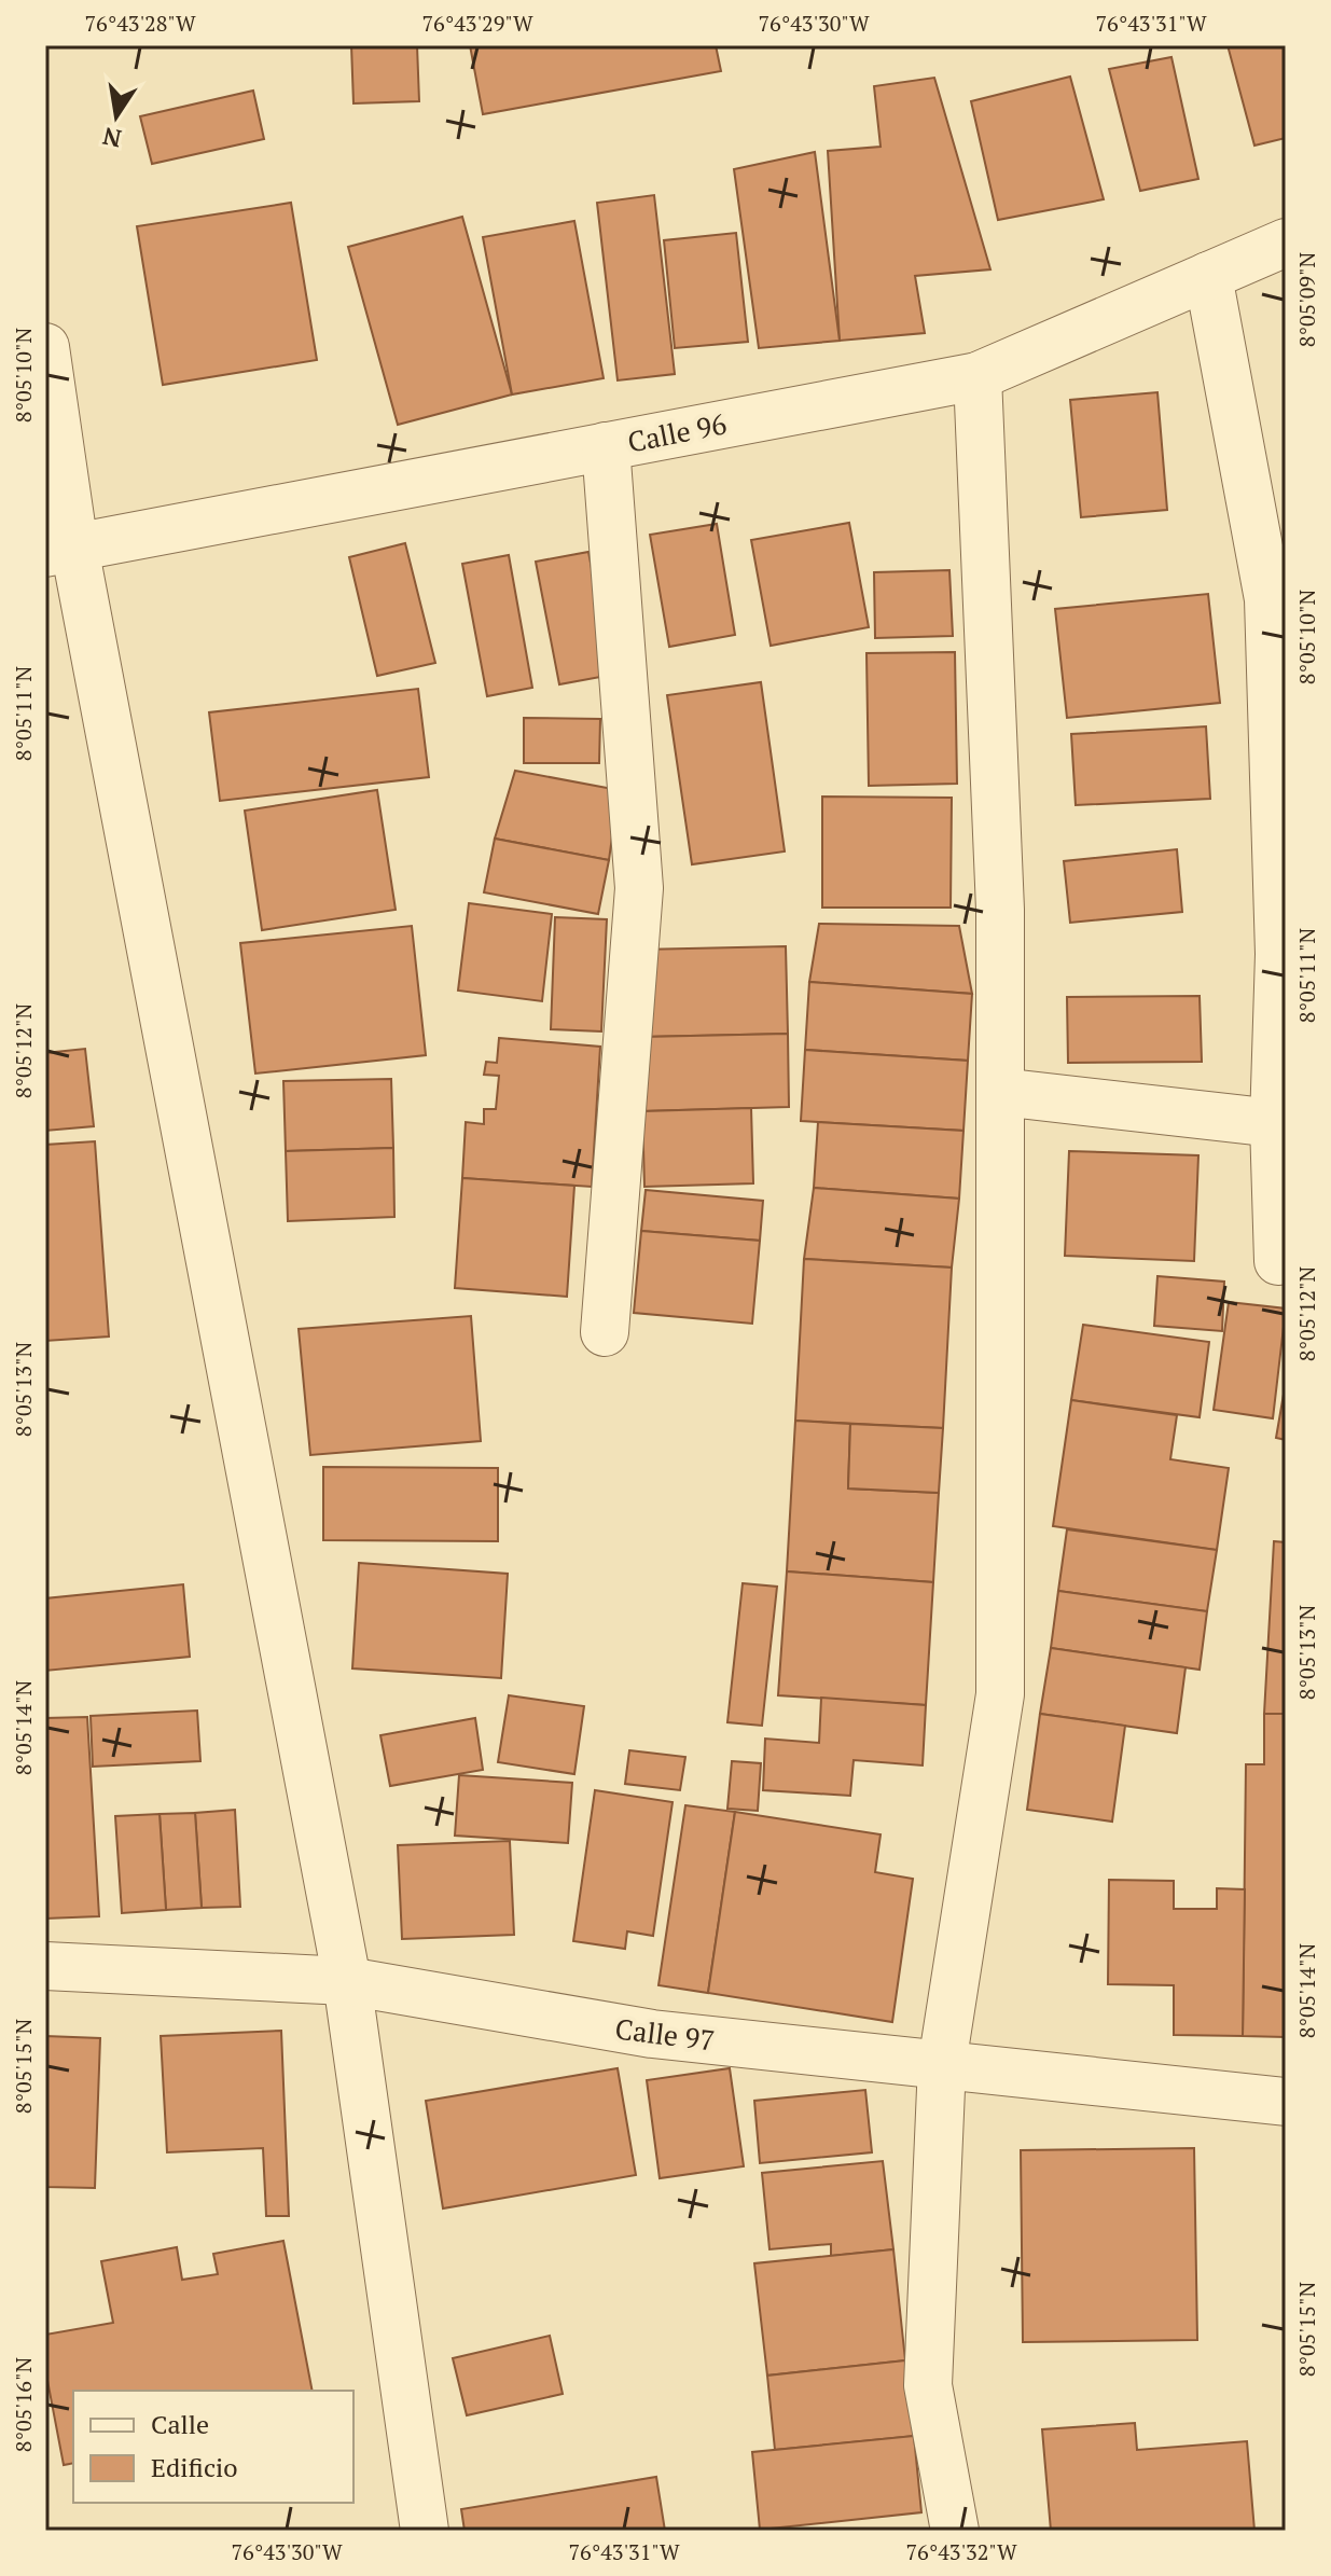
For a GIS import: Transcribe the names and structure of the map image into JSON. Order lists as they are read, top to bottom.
{
  "streets": {
    "street": ["Calle 96", "Calle 97"]
  },
  "legend": ["Calle", "Edificio"],
  "north": "bottom",
  "coordinates": [
    "76°43'28\"W",
    "76°43'29\"W",
    "76°43'30\"W",
    "76°43'31\"W",
    "8°05'09\"N",
    "8°05'10\"N",
    "8°05'11\"N",
    "8°05'12\"N",
    "8°05'13\"N",
    "8°05'14\"N",
    "8°05'15\"N",
    "8°05'16\"N",
    "76°43'32\"W"
  ]
}
